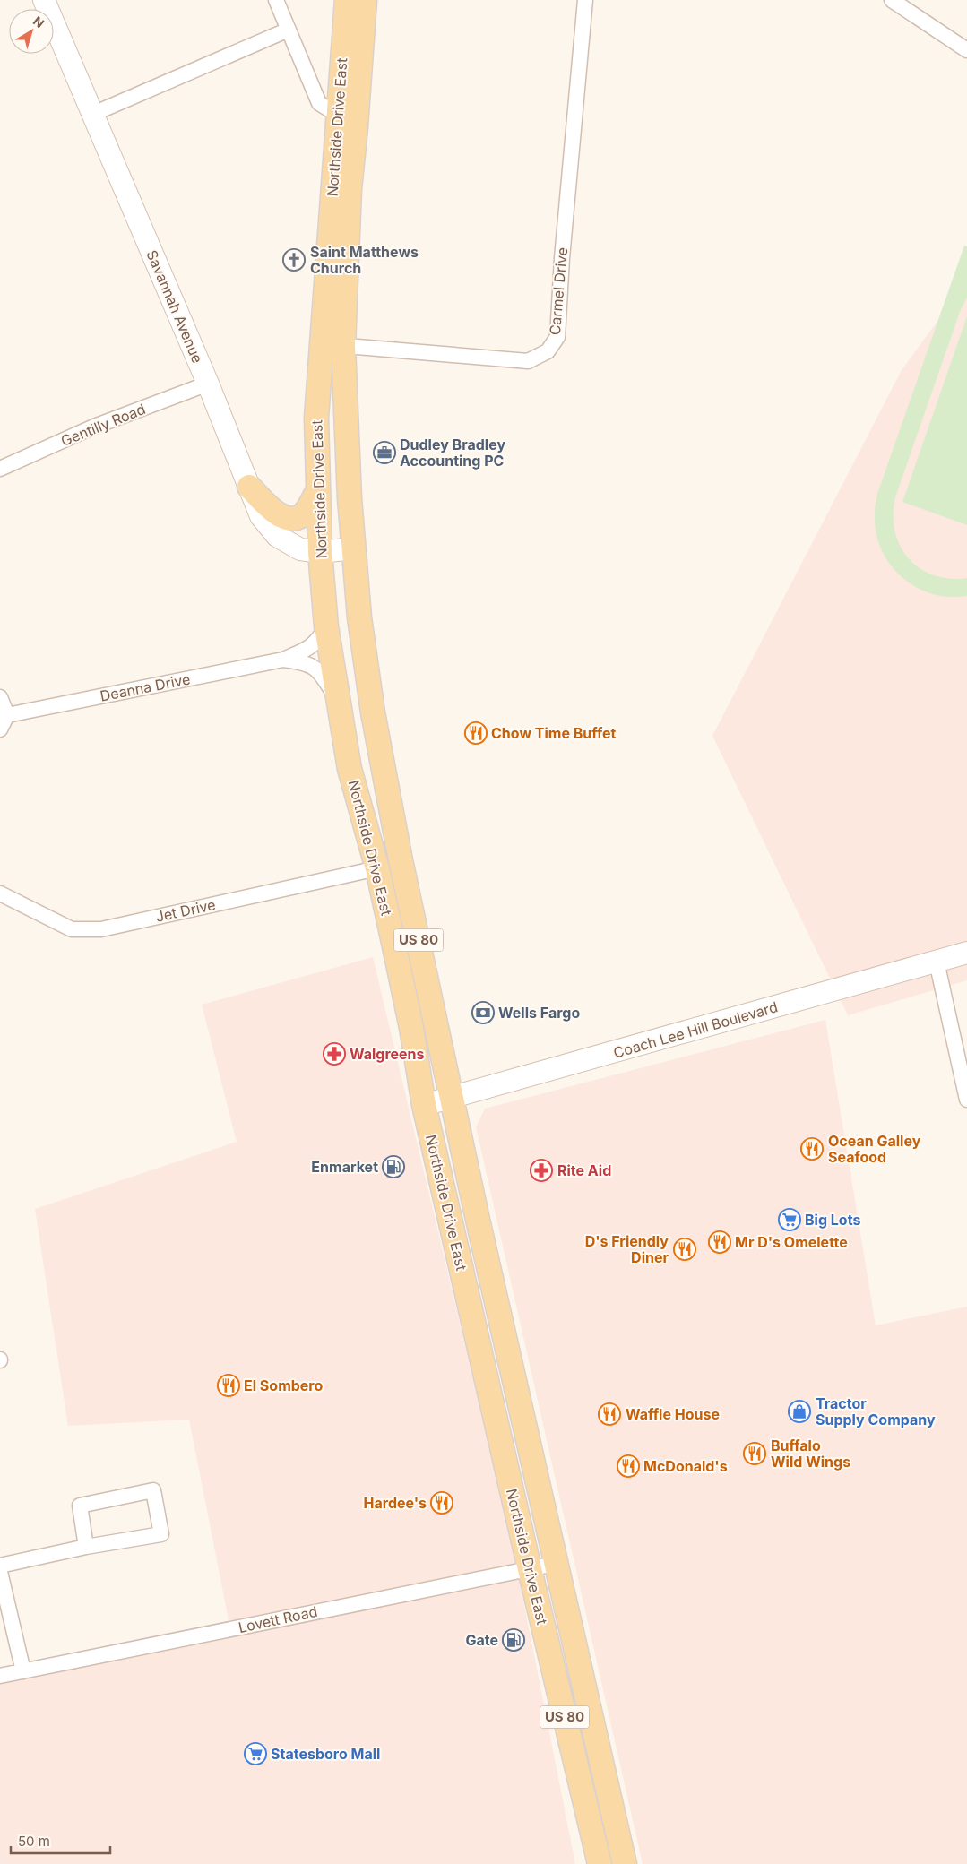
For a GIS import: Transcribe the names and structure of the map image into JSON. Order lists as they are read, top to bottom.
{
  "streets": {
    "main road": ["Northside Drive East", "US 80"],
    "street": [
      "Carmel Drive",
      "Savannah Avenue",
      "Gentilly Road",
      "Deanna Drive",
      "Jet Drive",
      "Coach Lee Hill Boulevard",
      "Lovett Road"
    ]
  },
  "crossings": [
    ["Northside Drive East", "Carmel Drive"],
    ["Northside Drive East", "Savannah Avenue"],
    ["Northside Drive East", "Deanna Drive"],
    ["Northside Drive East", "Jet Drive"],
    ["Northside Drive East", "Coach Lee Hill Boulevard"],
    ["Northside Drive East", "Lovett Road"],
    ["Savannah Avenue", "Gentilly Road"]
  ],
  "places": {
    "church": ["Saint Matthews Church"],
    "office": ["Dudley Bradley Accounting PC"],
    "restaurant": [
      "Chow Time Buffet",
      "Ocean Galley Seafood",
      "Mr D's Omelette",
      "D's Friendly Diner",
      "El Sombero",
      "Waffle House",
      "Buffalo Wild Wings",
      "McDonald's",
      "Hardee's"
    ],
    "bank": ["Wells Fargo"],
    "pharmacy": ["Walgreens", "Rite Aid"],
    "fuel station": ["Enmarket", "Gate"],
    "supermarket": ["Big Lots", "Statesboro Mall"],
    "shop": ["Tractor Supply Company"]
  },
  "scale_bar": "50 m",
  "north": "top right"
}
